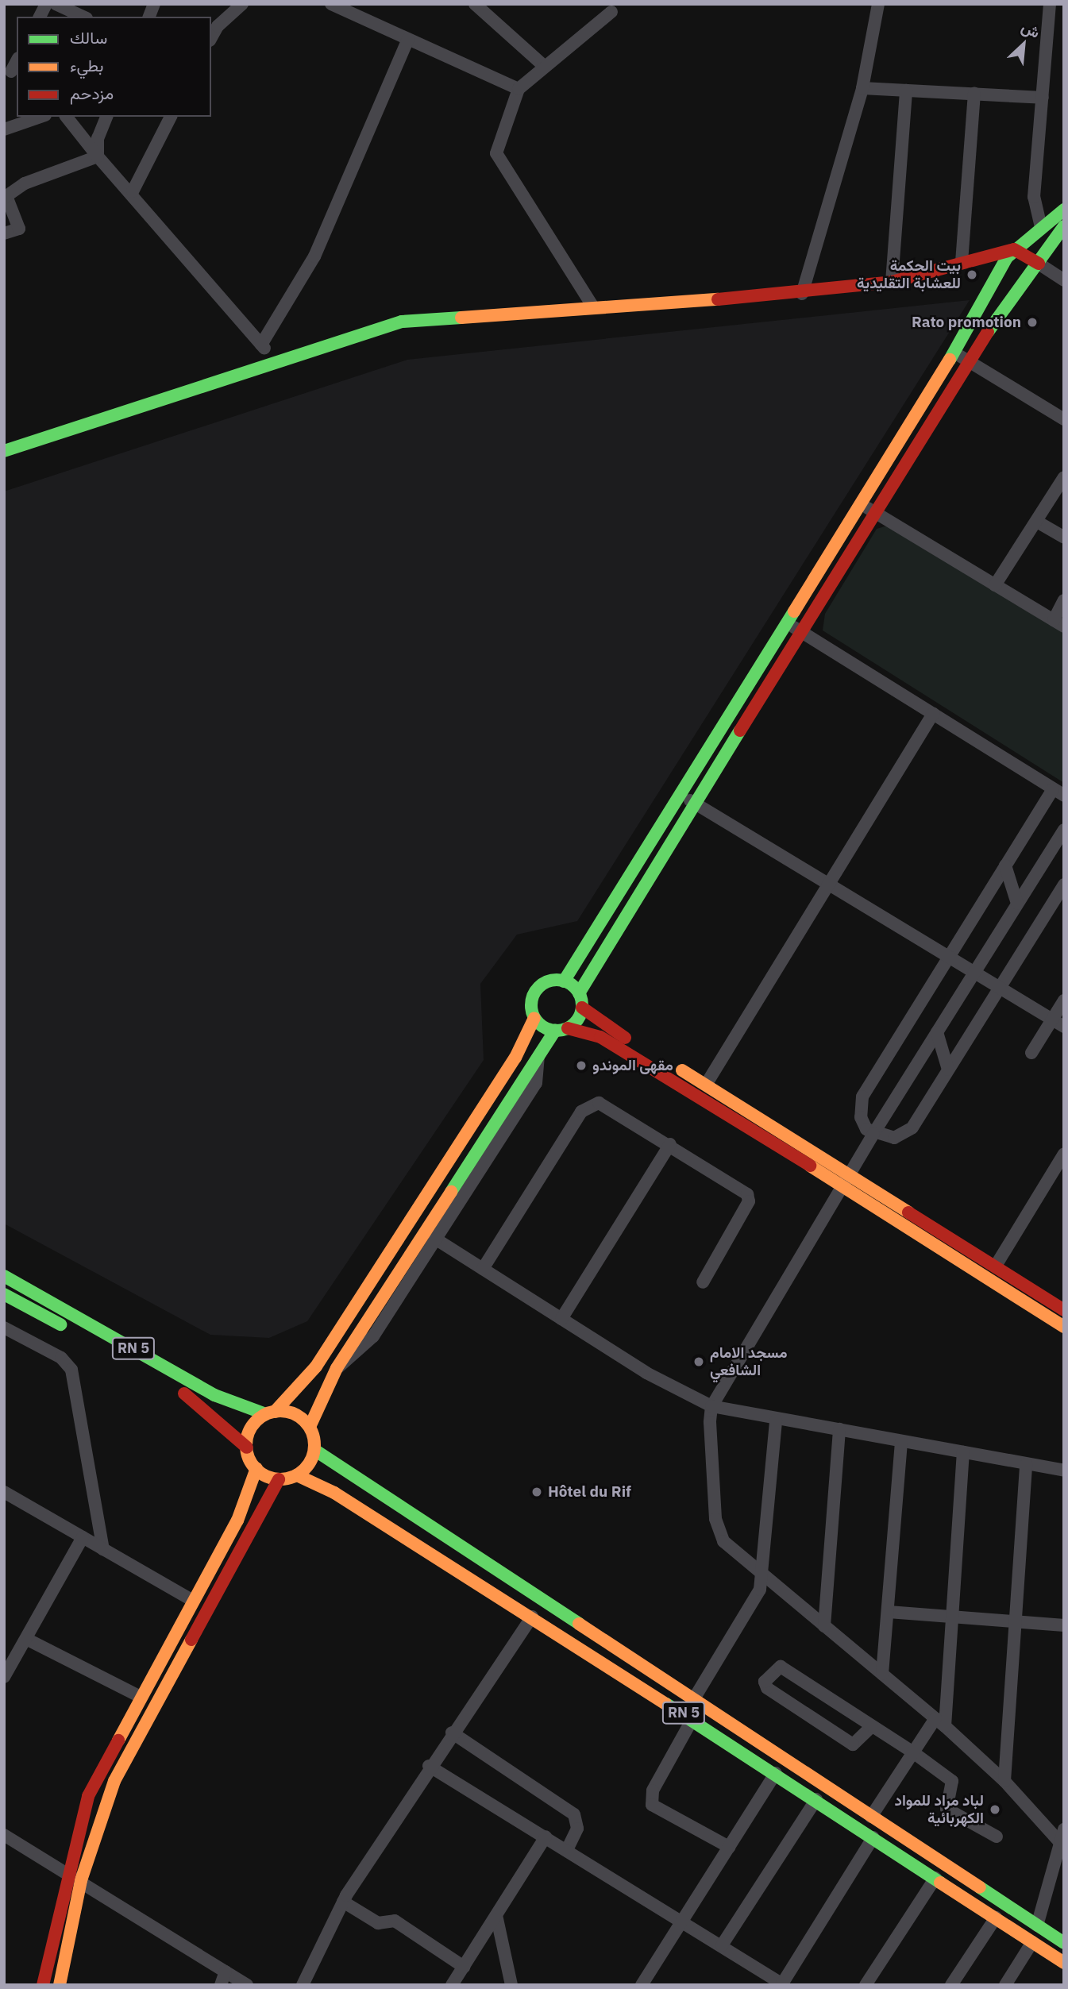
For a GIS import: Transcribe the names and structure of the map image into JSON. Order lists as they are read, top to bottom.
{
  "streets": {
    "main road": ["RN 5"]
  },
  "places": [
    "بيت الحكمة للعشابة التقليدية",
    "Rato promotion",
    "مقهى الموندو",
    "مسجد الامام الشافعي",
    "Hôtel du Rif",
    "لباد مراد للمواد الكهربائية"
  ],
  "legend": ["سالك", "بطيء", "مزدحم"],
  "north": "top right"
}
